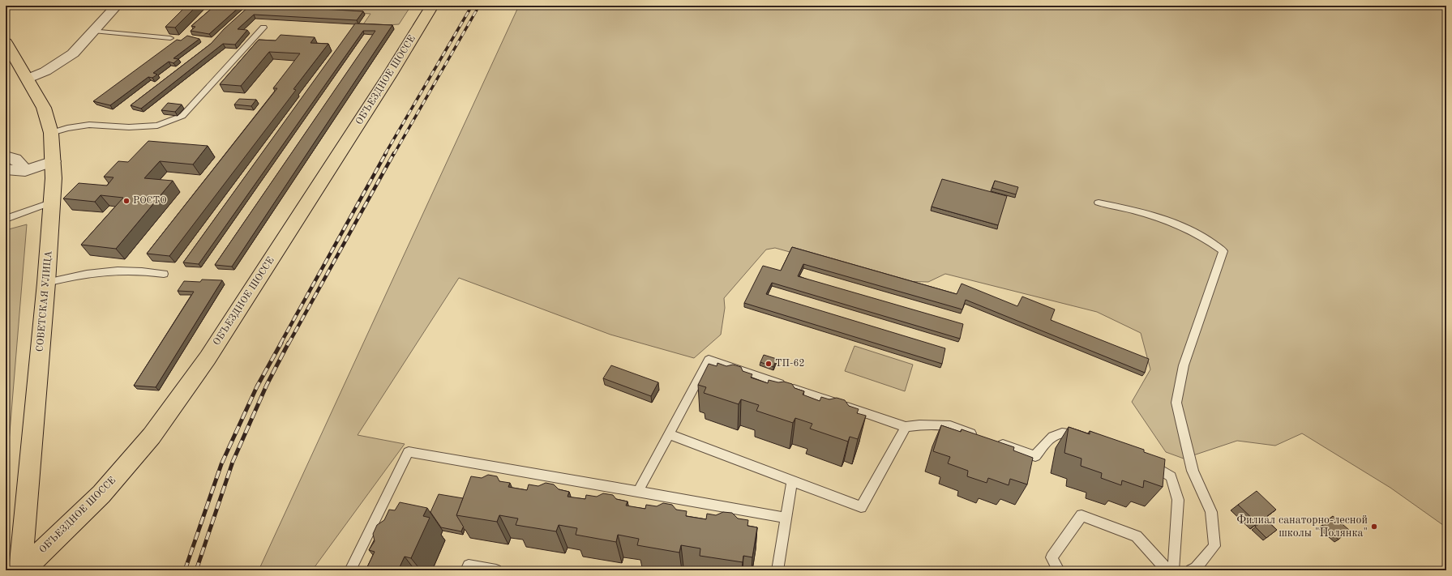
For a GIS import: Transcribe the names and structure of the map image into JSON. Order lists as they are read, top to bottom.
{
  "streets": {
    "main road": ["ОБЪЕЗДНОЕ ШОССЕ", "СОВЕТСКАЯ УЛИЦА"]
  },
  "crossings": [
    ["ОБЪЕЗДНОЕ ШОССЕ", "СОВЕТСКАЯ УЛИЦА"]
  ],
  "places": ["РОСТО", "ТП-62", "Филиал санаторно-лесной школы \"Полянка\""]
}
